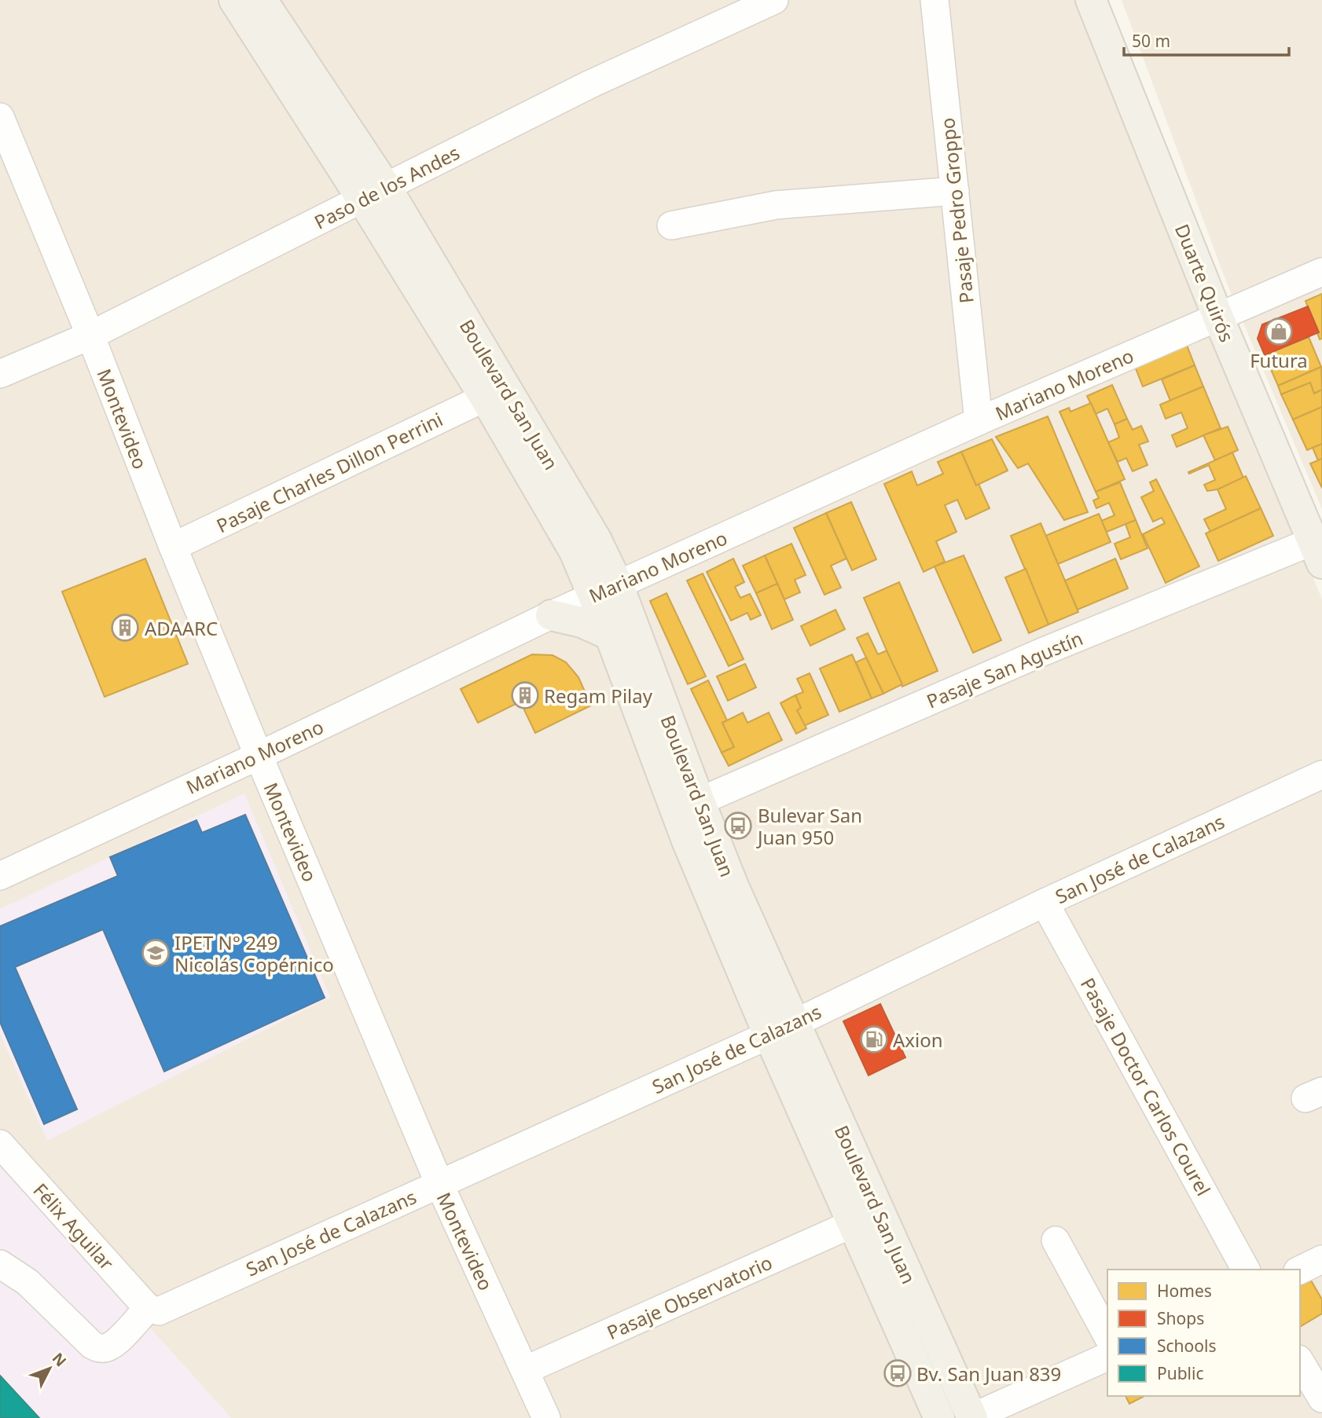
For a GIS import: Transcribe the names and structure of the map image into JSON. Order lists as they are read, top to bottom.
{
  "streets": {
    "main road": ["Duarte Quirós", "Boulevard San Juan"],
    "street": [
      "Paso de los Andes",
      "Pasaje Pedro Groppo",
      "Mariano Moreno",
      "Montevideo",
      "Pasaje Charles Dillon Perrini",
      "Pasaje San Agustín",
      "San José de Calazans",
      "Pasaje Doctor Carlos Courel",
      "Félix Aguilar",
      "Pasaje Observatorio"
    ]
  },
  "crossings": [
    ["Paso de los Andes", "Boulevard San Juan"],
    ["Paso de los Andes", "Montevideo"],
    ["Pasaje Pedro Groppo", "Mariano Moreno"],
    ["Duarte Quirós", "Mariano Moreno"],
    ["Duarte Quirós", "Pasaje San Agustín"],
    ["Mariano Moreno", "Boulevard San Juan"],
    ["Mariano Moreno", "Montevideo"],
    ["Boulevard San Juan", "Pasaje Charles Dillon Perrini"],
    ["Boulevard San Juan", "Pasaje San Agustín"],
    ["Boulevard San Juan", "San José de Calazans"],
    ["Boulevard San Juan", "Pasaje Observatorio"],
    ["Montevideo", "Pasaje Charles Dillon Perrini"],
    ["Montevideo", "San José de Calazans"],
    ["Montevideo", "Pasaje Observatorio"],
    ["San José de Calazans", "Pasaje Doctor Carlos Courel"],
    ["San José de Calazans", "Félix Aguilar"]
  ],
  "places": {
    "shop": ["Futura"],
    "building": ["ADAARC", "Regam Pilay"],
    "bus stop": ["Bulevar San Juan 950", "Bv. San Juan 839"],
    "school or university": ["IPET N° 249 Nicolás Copérnico"],
    "fuel station": ["Axion"]
  },
  "legend": [
    "Homes",
    "Shops",
    "Schools",
    "Public"
  ],
  "scale_bar": "50 m",
  "north": "top right"
}
